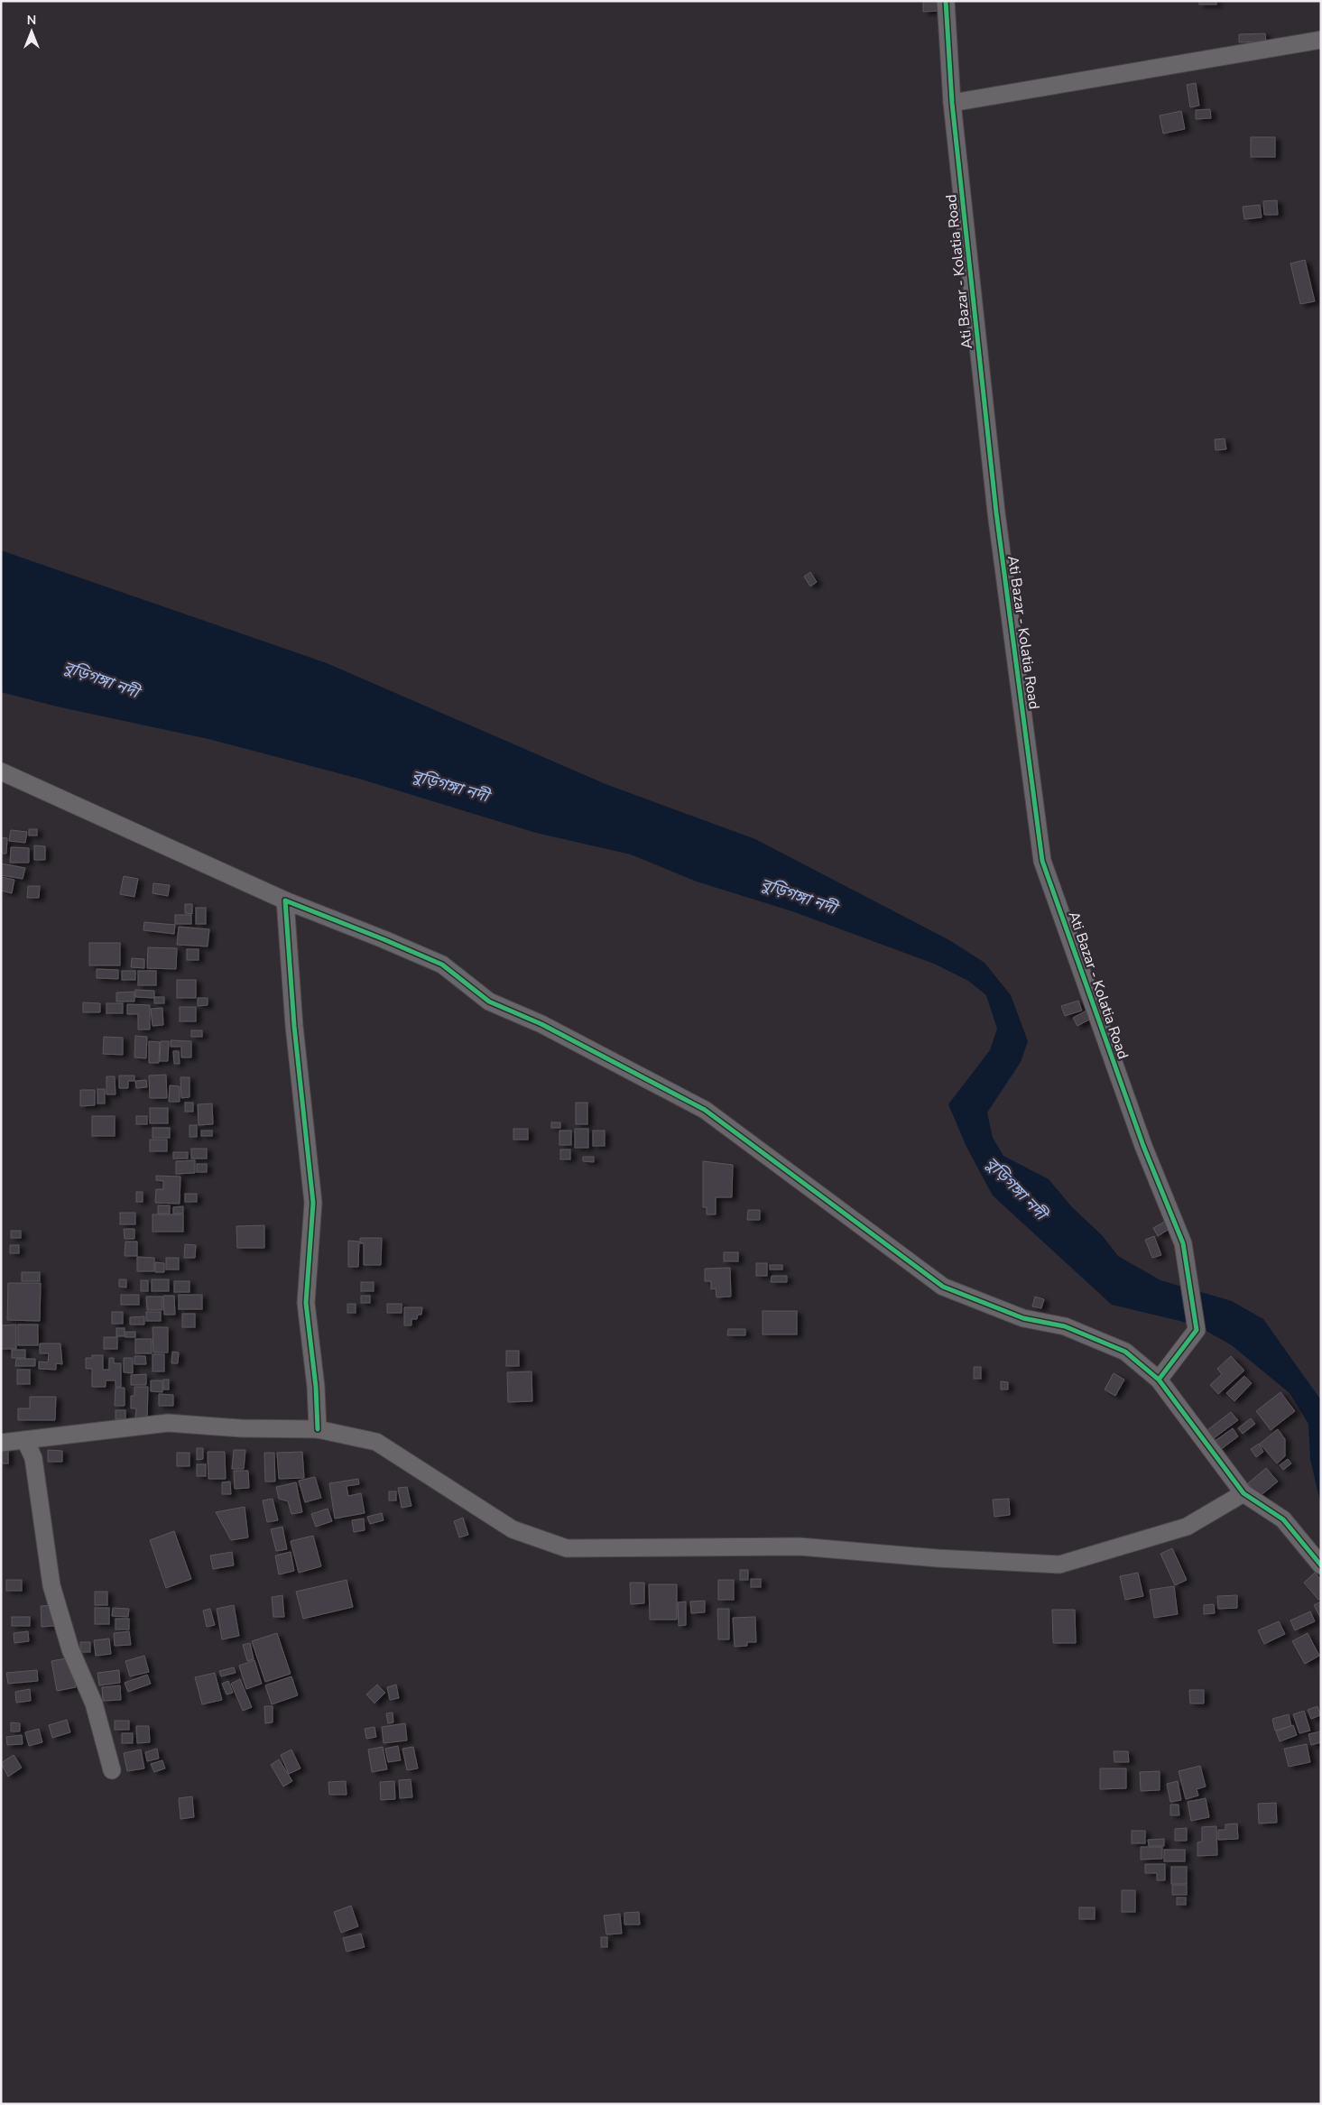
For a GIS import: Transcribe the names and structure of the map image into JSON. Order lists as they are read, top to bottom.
{
  "streets": {
    "street": ["Ati Bazar - Kolatia Road"]
  },
  "water": ["বুড়িগঙ্গা নদী"],
  "north": "top"
}
